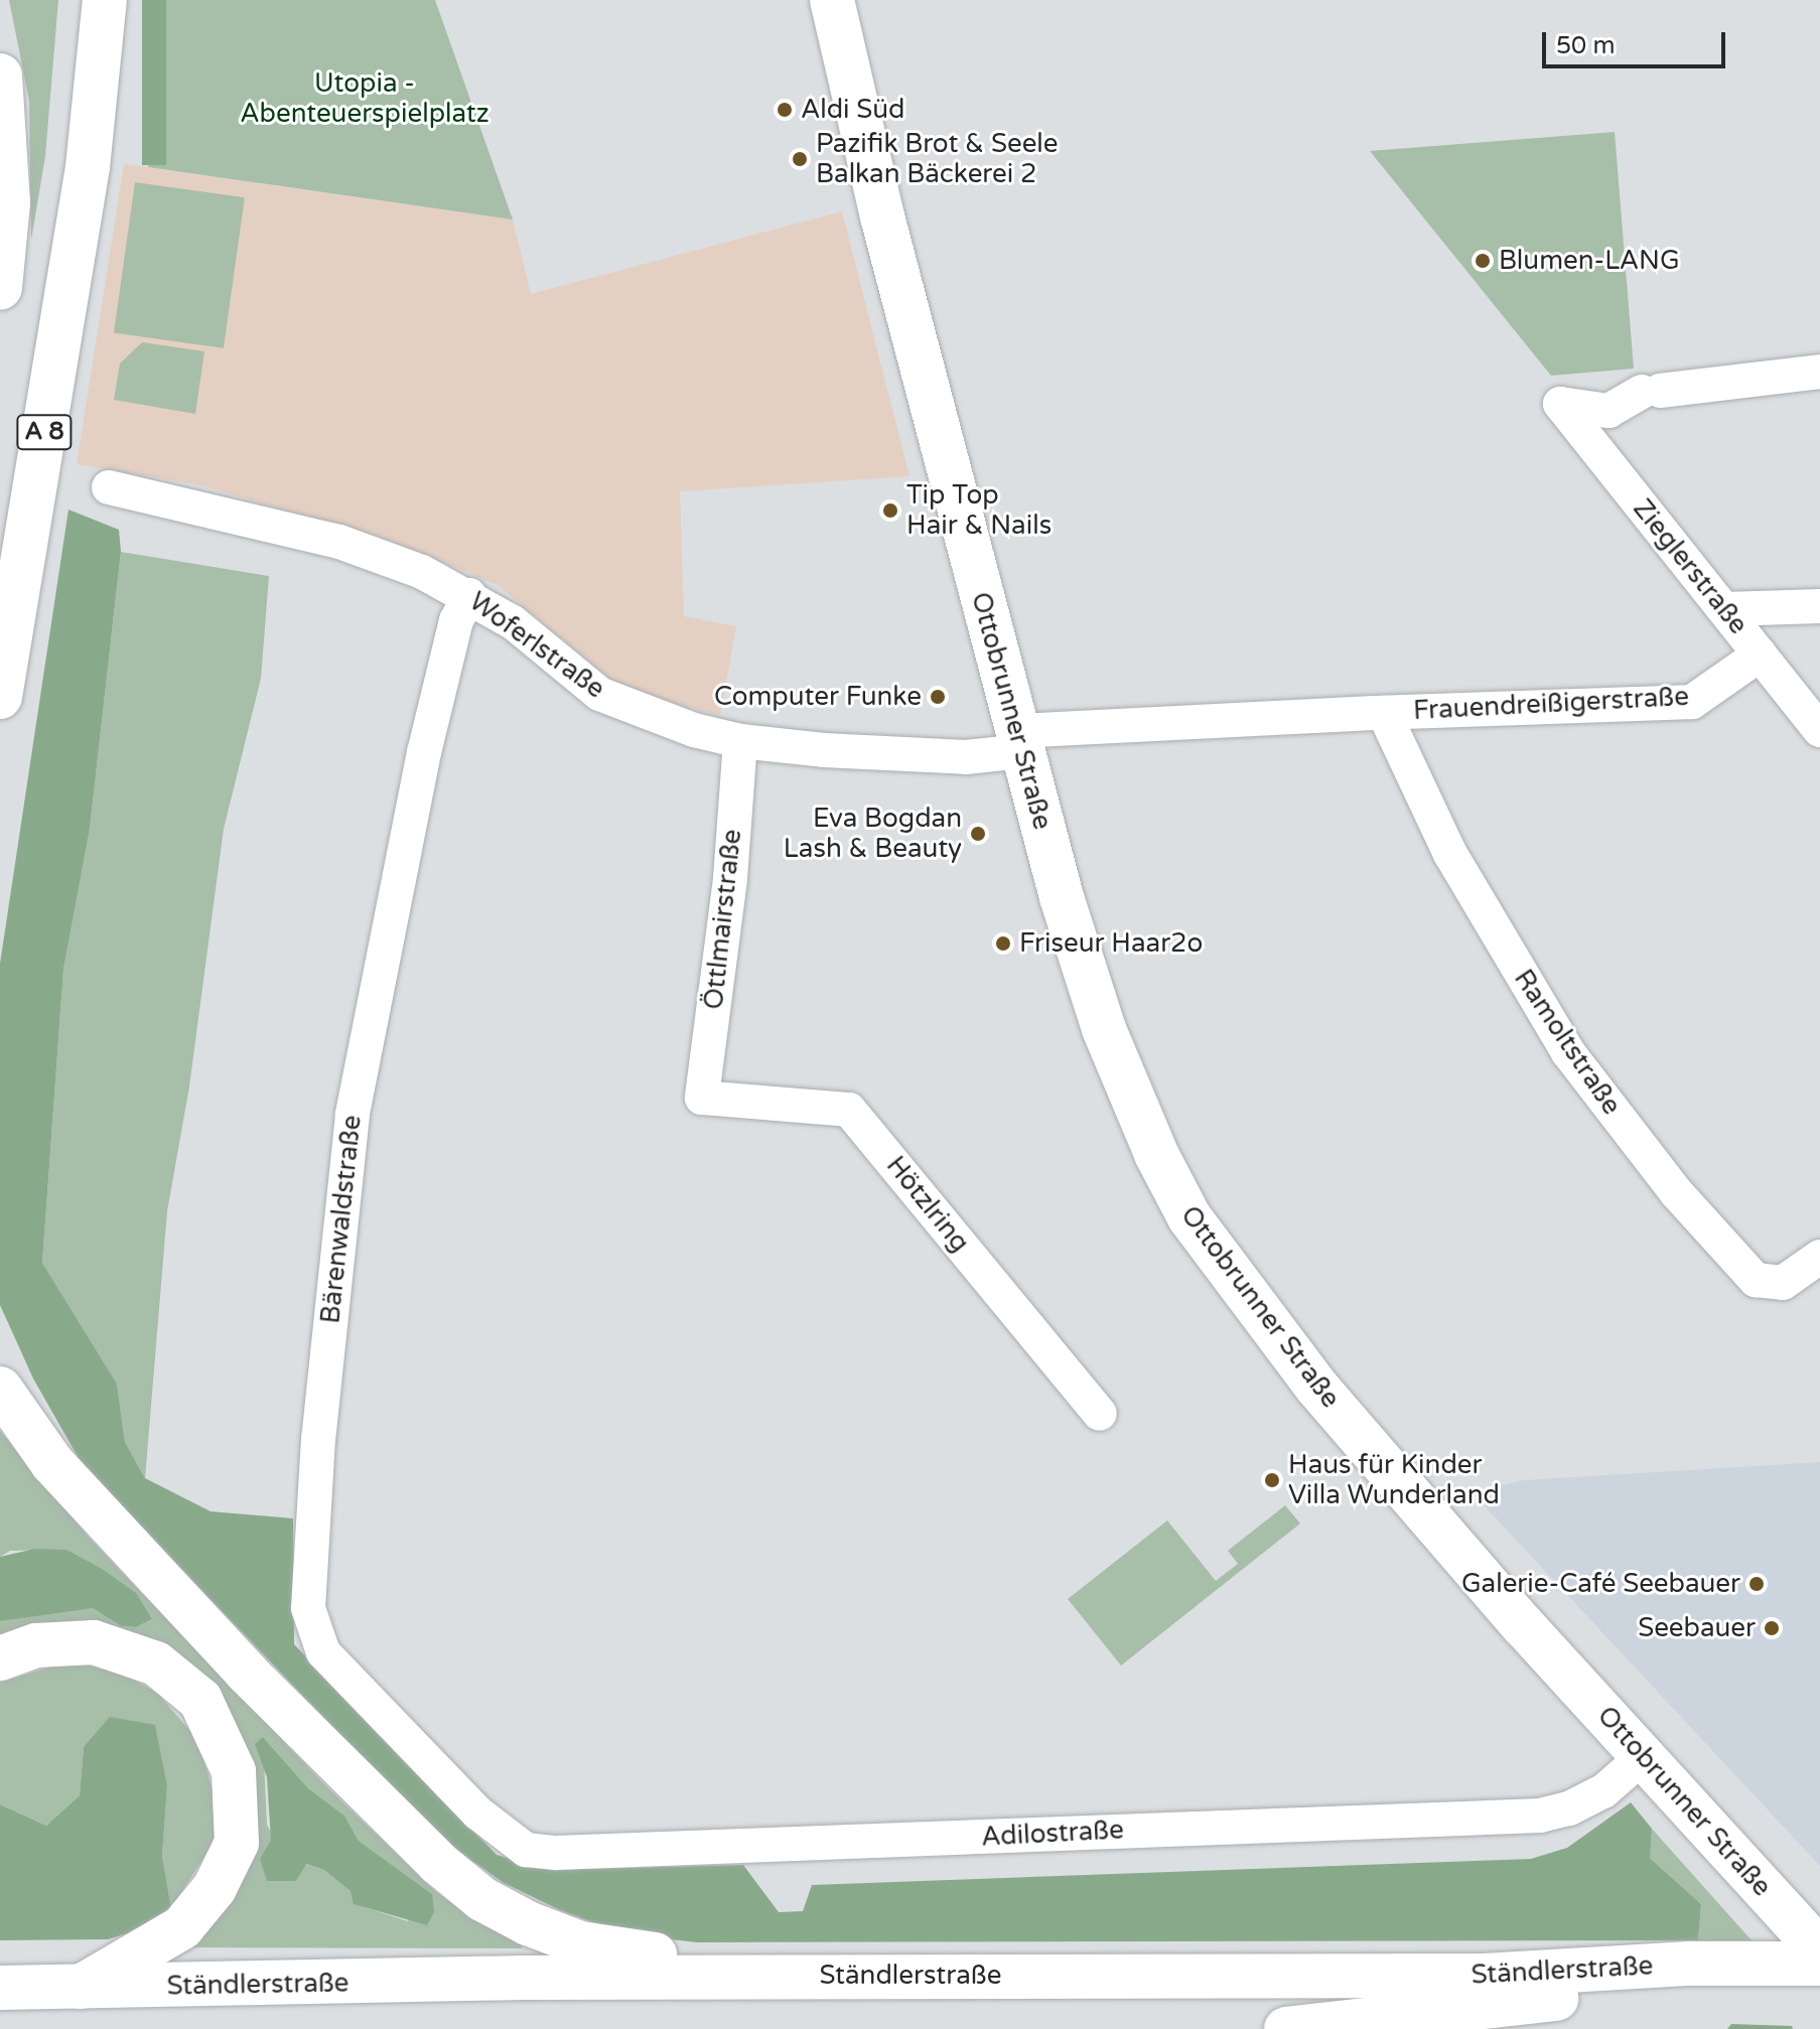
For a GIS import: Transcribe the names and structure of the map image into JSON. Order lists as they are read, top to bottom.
{
  "streets": {
    "main road": ["A 8", "Ottobrunner Straße", "Ständlerstraße"],
    "street": [
      "Zieglerstraße",
      "Woferlstraße",
      "Frauendreißigerstraße",
      "Öttlmairstraße",
      "Ramoltstraße",
      "Hötzlring",
      "Bärenwaldstraße",
      "Adilostraße"
    ]
  },
  "crossings": [
    ["Zieglerstraße", "Frauendreißigerstraße"],
    ["Woferlstraße", "Frauendreißigerstraße"],
    ["Woferlstraße", "Ottobrunner Straße"],
    ["Woferlstraße", "Öttlmairstraße"],
    ["Woferlstraße", "Bärenwaldstraße"],
    ["Frauendreißigerstraße", "Ottobrunner Straße"],
    ["Frauendreißigerstraße", "Ramoltstraße"],
    ["Ottobrunner Straße", "Adilostraße"],
    ["Öttlmairstraße", "Hötzlring"],
    ["Bärenwaldstraße", "Adilostraße"]
  ],
  "parks": ["Utopia - Abenteuerspielplatz"],
  "places": [
    "Aldi Süd",
    "Pazifik Brot & Seele Balkan Bäckerei 2",
    "Blumen-LANG",
    "Tip Top Hair & Nails",
    "Computer Funke",
    "Eva Bogdan Lash & Beauty",
    "Friseur Haar2o",
    "Haus für Kinder Villa Wunderland",
    "Galerie-Café Seebauer",
    "Seebauer"
  ],
  "scale_bar": "50 m"
}
